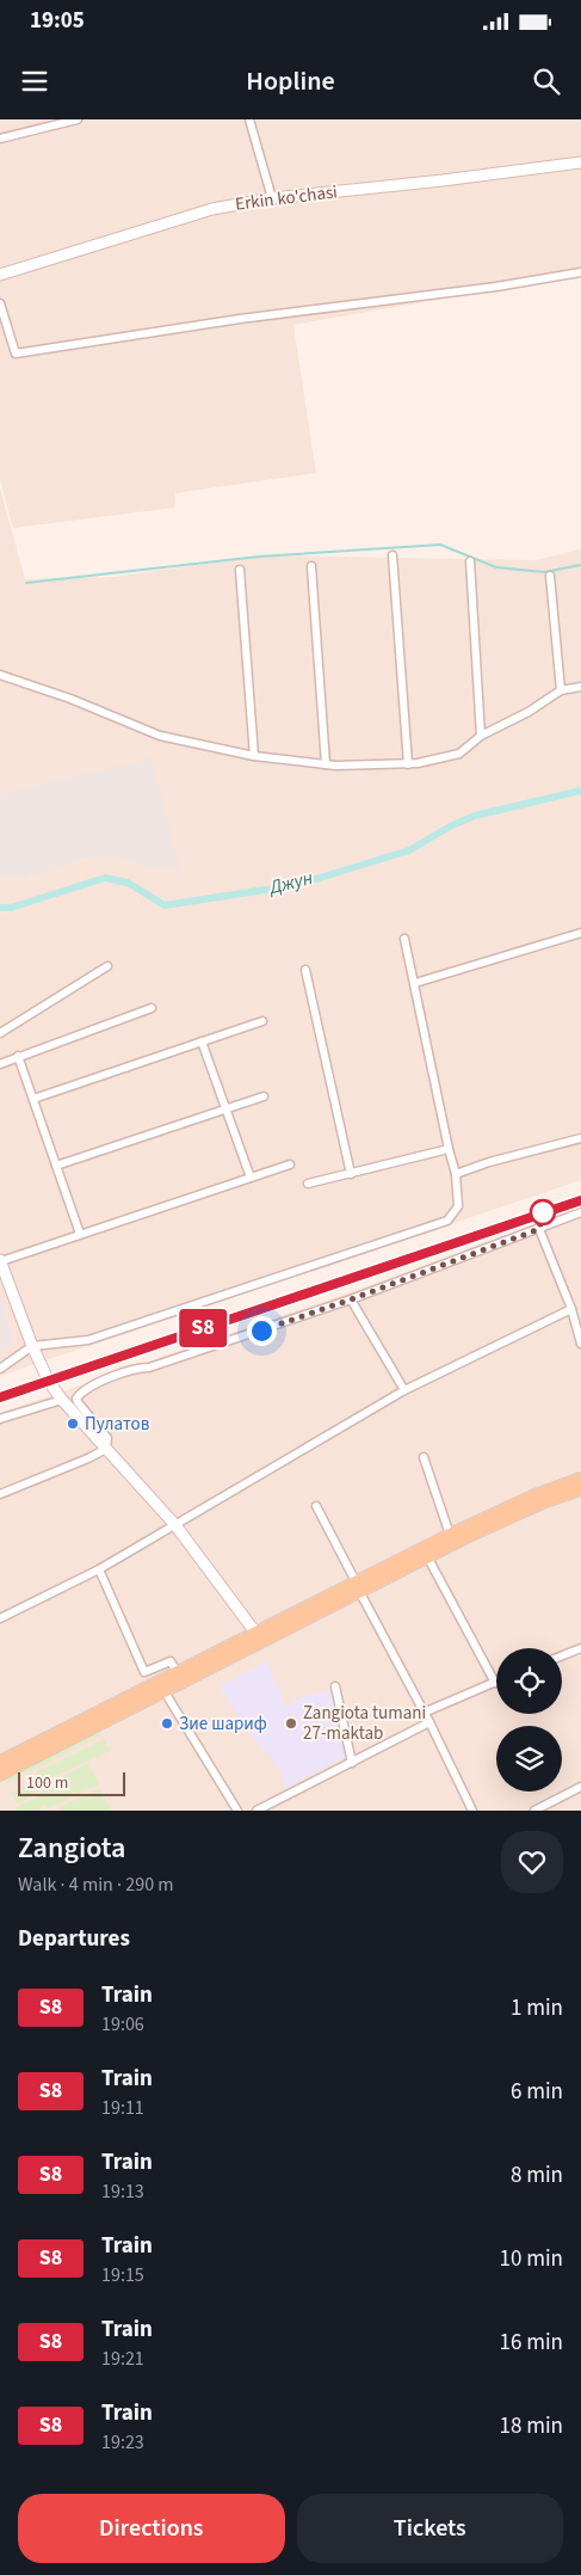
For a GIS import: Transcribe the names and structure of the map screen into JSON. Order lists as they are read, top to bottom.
{
  "streets": {
    "main road": ["Erkin ko'chasi"]
  },
  "water": ["Джун"],
  "places": ["Пулатов", "Зие шариф", "Zangiota tumani 27-maktab"],
  "scale_bar": "100 m",
  "page": {
    "status": "19:05",
    "header": "Hopline",
    "on_map": "S8",
    "scale": "100 m",
    "heading": [
      ["Zangiota", "Walk · 4 min · 290 m"],
      "Departures"
    ],
    "list": [
      {
        "mark": "S8",
        "name": "Train",
        "note": "19:06",
        "value": "1 min"
      },
      {
        "mark": "S8",
        "name": "Train",
        "note": "19:11",
        "value": "6 min"
      },
      {
        "mark": "S8",
        "name": "Train",
        "note": "19:13",
        "value": "8 min"
      },
      {
        "mark": "S8",
        "name": "Train",
        "note": "19:15",
        "value": "10 min"
      },
      {
        "mark": "S8",
        "name": "Train",
        "note": "19:21",
        "value": "16 min"
      },
      {
        "mark": "S8",
        "name": "Train",
        "note": "19:23",
        "value": "18 min"
      }
    ],
    "buttons": ["Directions", "Tickets"]
  }
}
